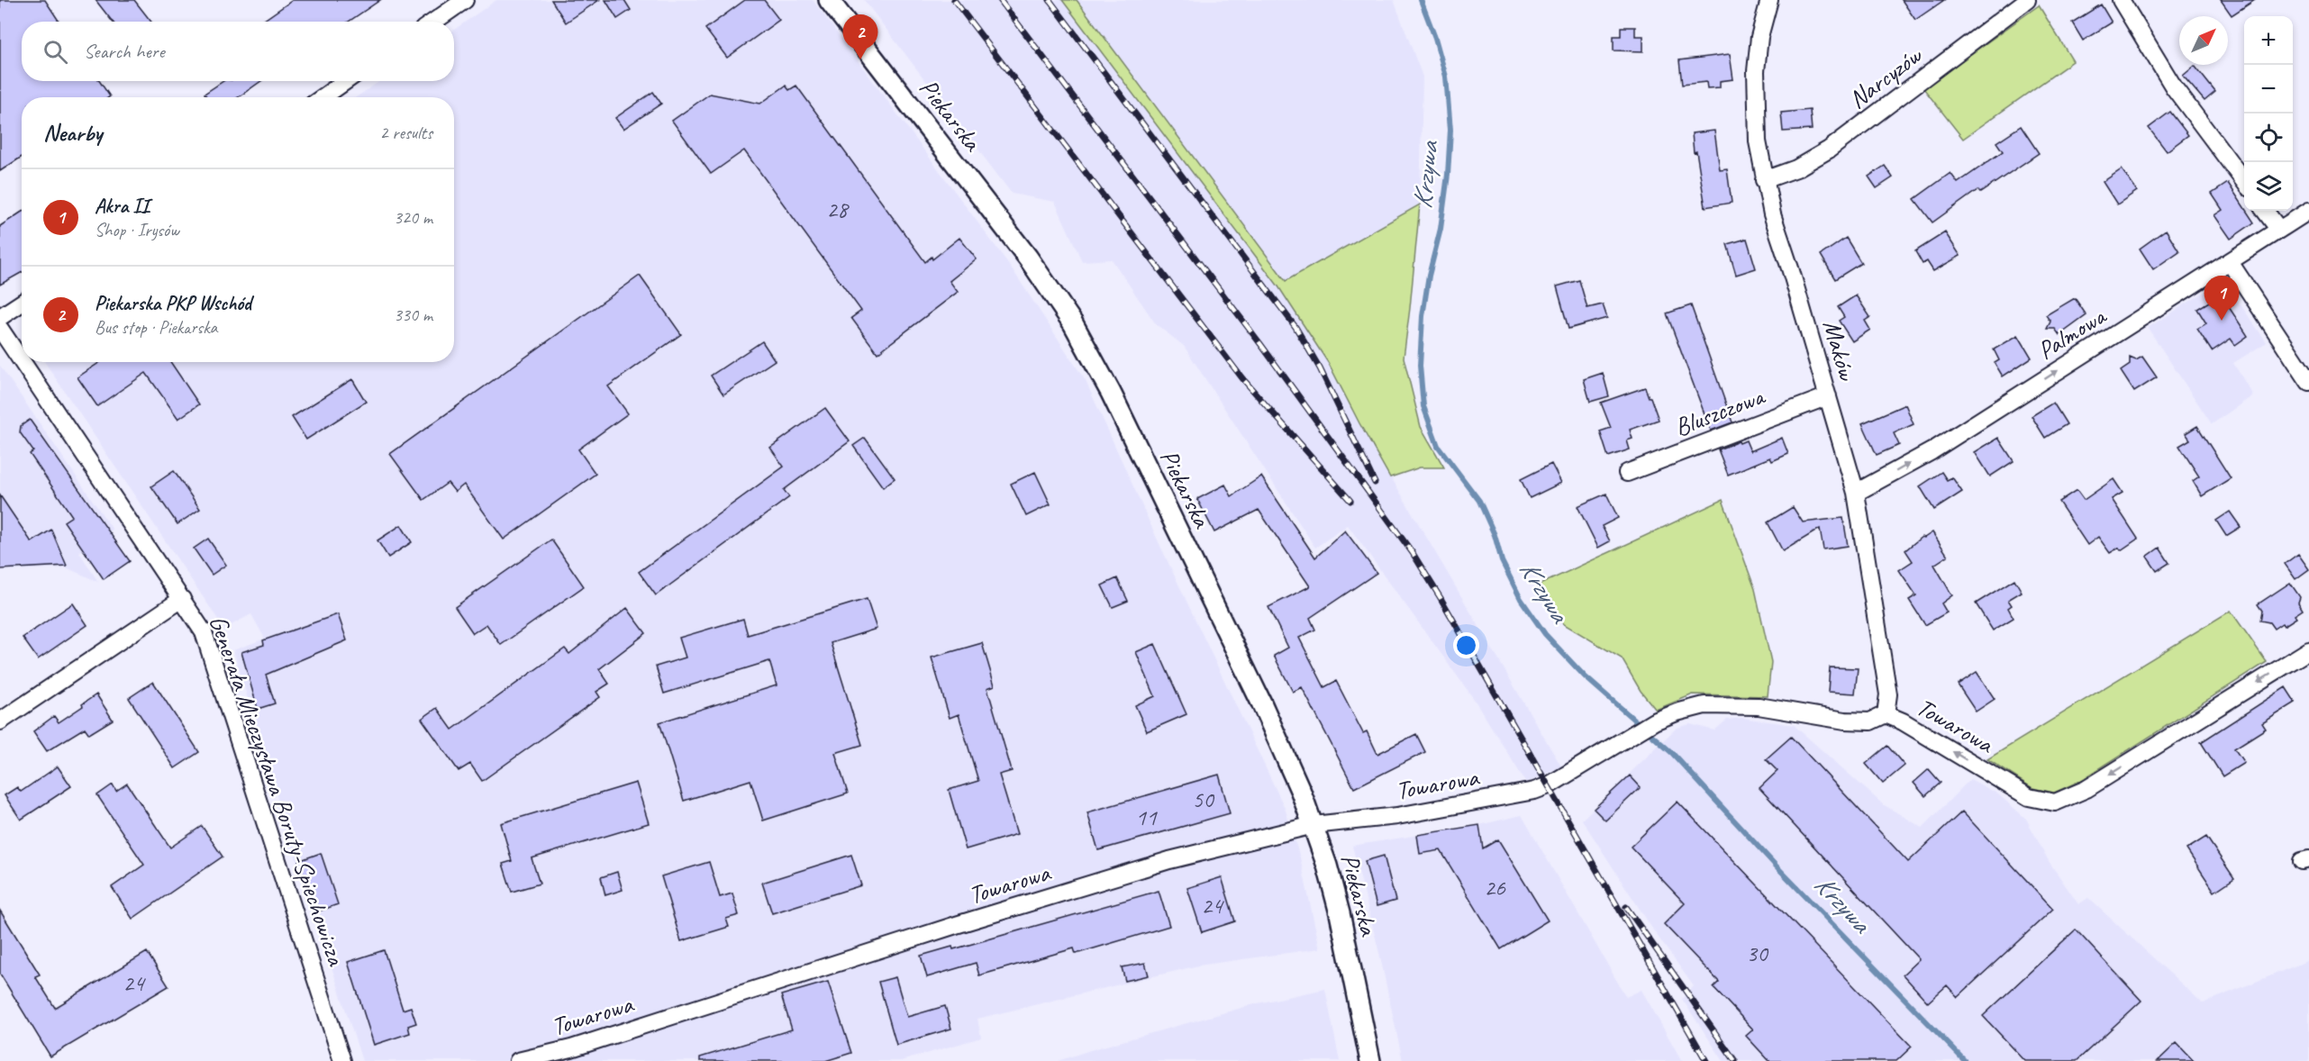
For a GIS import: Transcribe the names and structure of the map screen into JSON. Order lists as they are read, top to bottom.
{
  "streets": {
    "street": [
      "Narcyzów",
      "Piekarska",
      "Palmowa",
      "Maków",
      "Bluszczowa",
      "Towarowa",
      "Generała Mieczysława Boruty-Spiechowicza"
    ]
  },
  "crossings": [
    ["Narcyzów", "Maków"],
    ["Piekarska", "Towarowa"],
    ["Palmowa", "Maków"],
    ["Maków", "Bluszczowa"],
    ["Maków", "Towarowa"]
  ],
  "one_way": ["Palmowa"],
  "water": ["Krzywa"],
  "house_numbers": [
    "28",
    "50",
    "11",
    "26",
    "24",
    "30",
    "24"
  ],
  "north": "top right",
  "page": {
    "pins": ["2", "1"],
    "map_buttons": ["+", "−"],
    "search": "Search here",
    "heading": ["Nearby", "2 results"],
    "list": [
      {
        "mark": "1",
        "name": "Akra II",
        "note": "Shop · Irysów",
        "value": "320 m"
      },
      {
        "mark": "2",
        "name": "Piekarska PKP Wschód",
        "note": "Bus stop · Piekarska",
        "value": "330 m"
      }
    ]
  }
}
